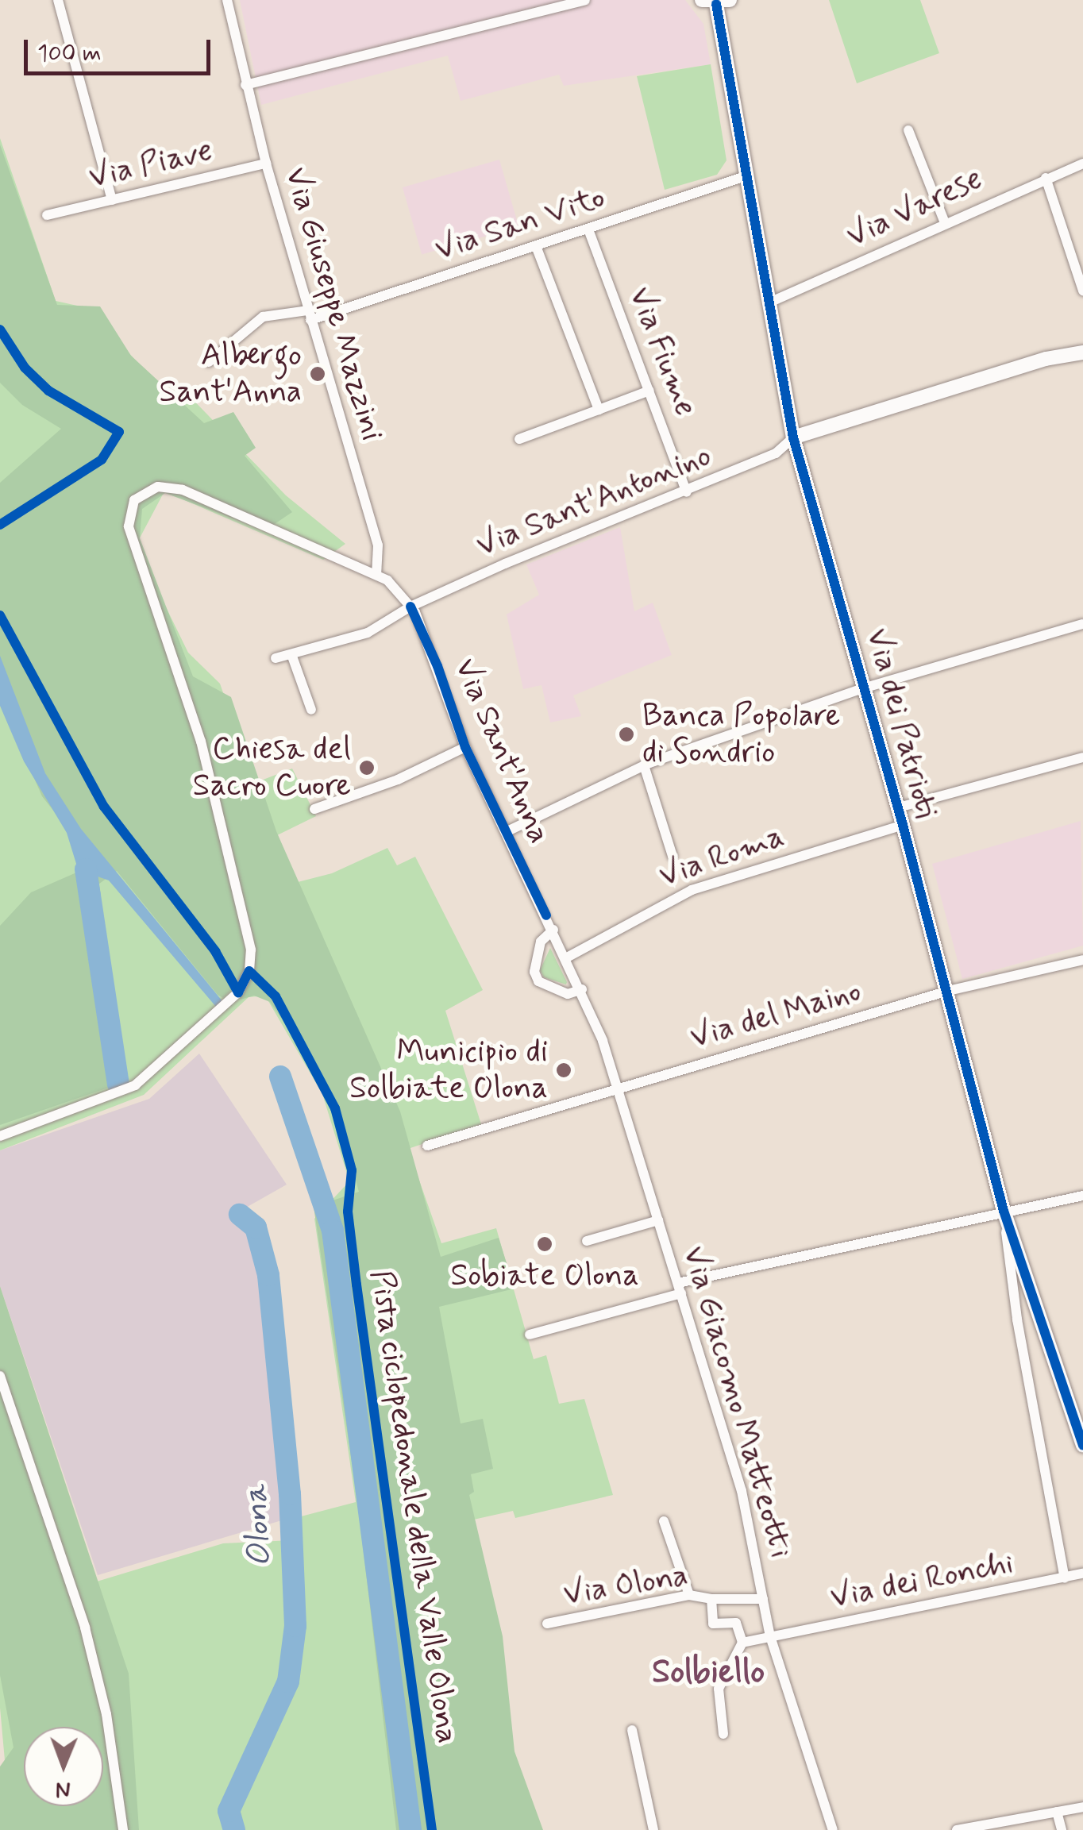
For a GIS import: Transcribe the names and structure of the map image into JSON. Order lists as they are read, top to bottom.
{
  "streets": {
    "street": [
      "Via Piave",
      "Via Varese",
      "Via San Vito",
      "Via Giuseppe Mazzini",
      "Via Fiume",
      "Via Sant'Antonino",
      "Via dei Patrioti",
      "Via Sant'Anna",
      "Via Roma",
      "Via del Maino",
      "Via Giacomo Matteotti",
      "Via dei Ronchi",
      "Via Olona"
    ],
    "cycle path": ["Pista ciclopedonale della Valle Olona"]
  },
  "crossings": [
    ["Via Piave", "Via Giuseppe Mazzini"],
    ["Via Varese", "Via dei Patrioti"],
    ["Via San Vito", "Via Giuseppe Mazzini"],
    ["Via San Vito", "Via Fiume"],
    ["Via San Vito", "Via dei Patrioti"],
    ["Via Fiume", "Via Sant'Antonino"],
    ["Via Sant'Antonino", "Via dei Patrioti"],
    ["Via Sant'Antonino", "Via Sant'Anna"],
    ["Via dei Patrioti", "Via Roma"],
    ["Via dei Patrioti", "Via del Maino"],
    ["Via Sant'Anna", "Via Roma"],
    ["Via Sant'Anna", "Via Giacomo Matteotti"],
    ["Via Roma", "Via Giacomo Matteotti"],
    ["Via del Maino", "Via Giacomo Matteotti"],
    ["Via Giacomo Matteotti", "Via dei Ronchi"],
    ["Via Giacomo Matteotti", "Via Olona"]
  ],
  "districts": ["Solbiello"],
  "water": ["Olona"],
  "places": [
    "Albergo Sant'Anna",
    "Banca Popolare di Sondrio",
    "Chiesa del Sacro Cuore",
    "Municipio di Solbiate Olona",
    "Sobiate Olona"
  ],
  "scale_bar": "100 m",
  "north": "bottom"
}
